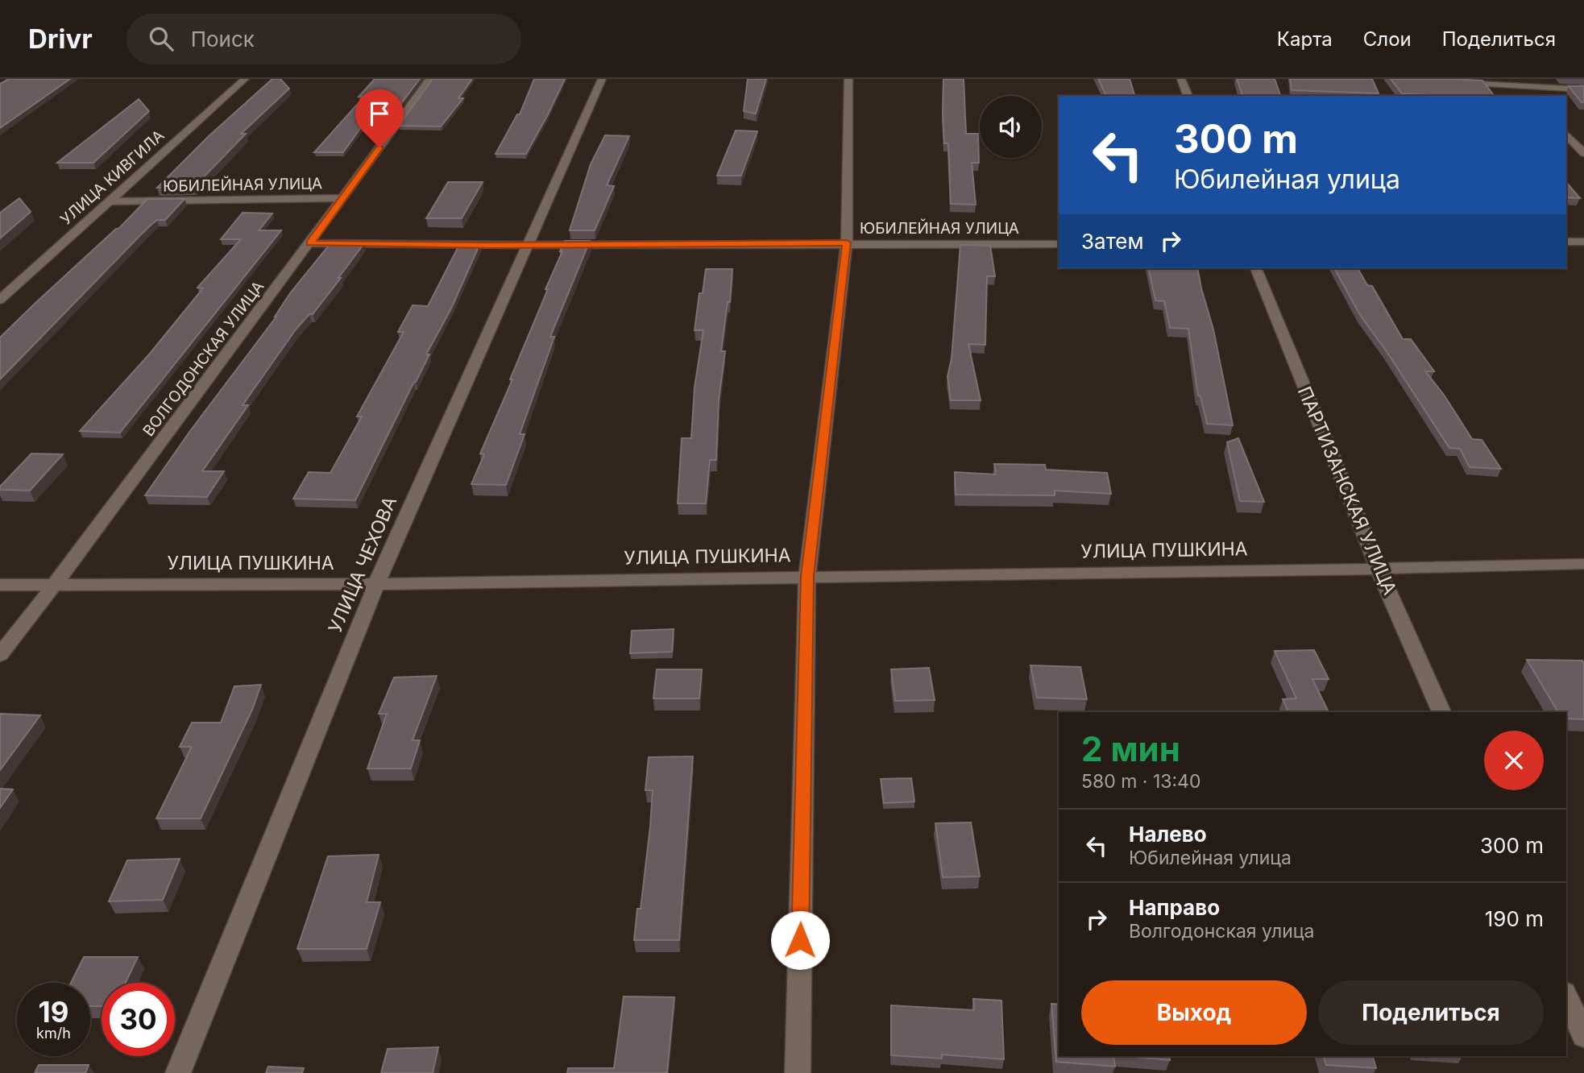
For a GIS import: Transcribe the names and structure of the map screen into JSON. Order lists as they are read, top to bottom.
{
  "streets": {
    "street": [
      "УЛИЦА КИВГИЛА",
      "ЮБИЛЕЙНАЯ УЛИЦА",
      "ВОЛГОДОНСКАЯ УЛИЦА",
      "ПАРТИЗАНСКАЯ УЛИЦА",
      "УЛИЦА ПУШКИНА",
      "УЛИЦА ЧЕХОВА"
    ]
  },
  "crossings": [
    ["УЛИЦА КИВГИЛА", "ЮБИЛЕЙНАЯ УЛИЦА"],
    ["ЮБИЛЕЙНАЯ УЛИЦА", "ВОЛГОДОНСКАЯ УЛИЦА"],
    ["ЮБИЛЕЙНАЯ УЛИЦА", "УЛИЦА ЧЕХОВА"],
    ["ВОЛГОДОНСКАЯ УЛИЦА", "УЛИЦА ПУШКИНА"],
    ["ПАРТИЗАНСКАЯ УЛИЦА", "УЛИЦА ПУШКИНА"],
    ["УЛИЦА ПУШКИНА", "УЛИЦА ЧЕХОВА"]
  ],
  "page": {
    "header": "Drivr",
    "search": "Поиск",
    "nav": ["Карта", "Слои", "Поделиться"],
    "turn": ["300 m", "Юбилейная улица"],
    "then": "Затем",
    "heading": ["2 мин", "580 m · 13:40"],
    "list": [
      {
        "name": "Налево",
        "note": "Юбилейная улица",
        "value": "300 m"
      },
      {
        "name": "Направо",
        "note": "Волгодонская улица",
        "value": "190 m"
      }
    ],
    "buttons": ["Выход", "Поделиться"],
    "speed": "19 km/h",
    "limit": "30"
  }
}
